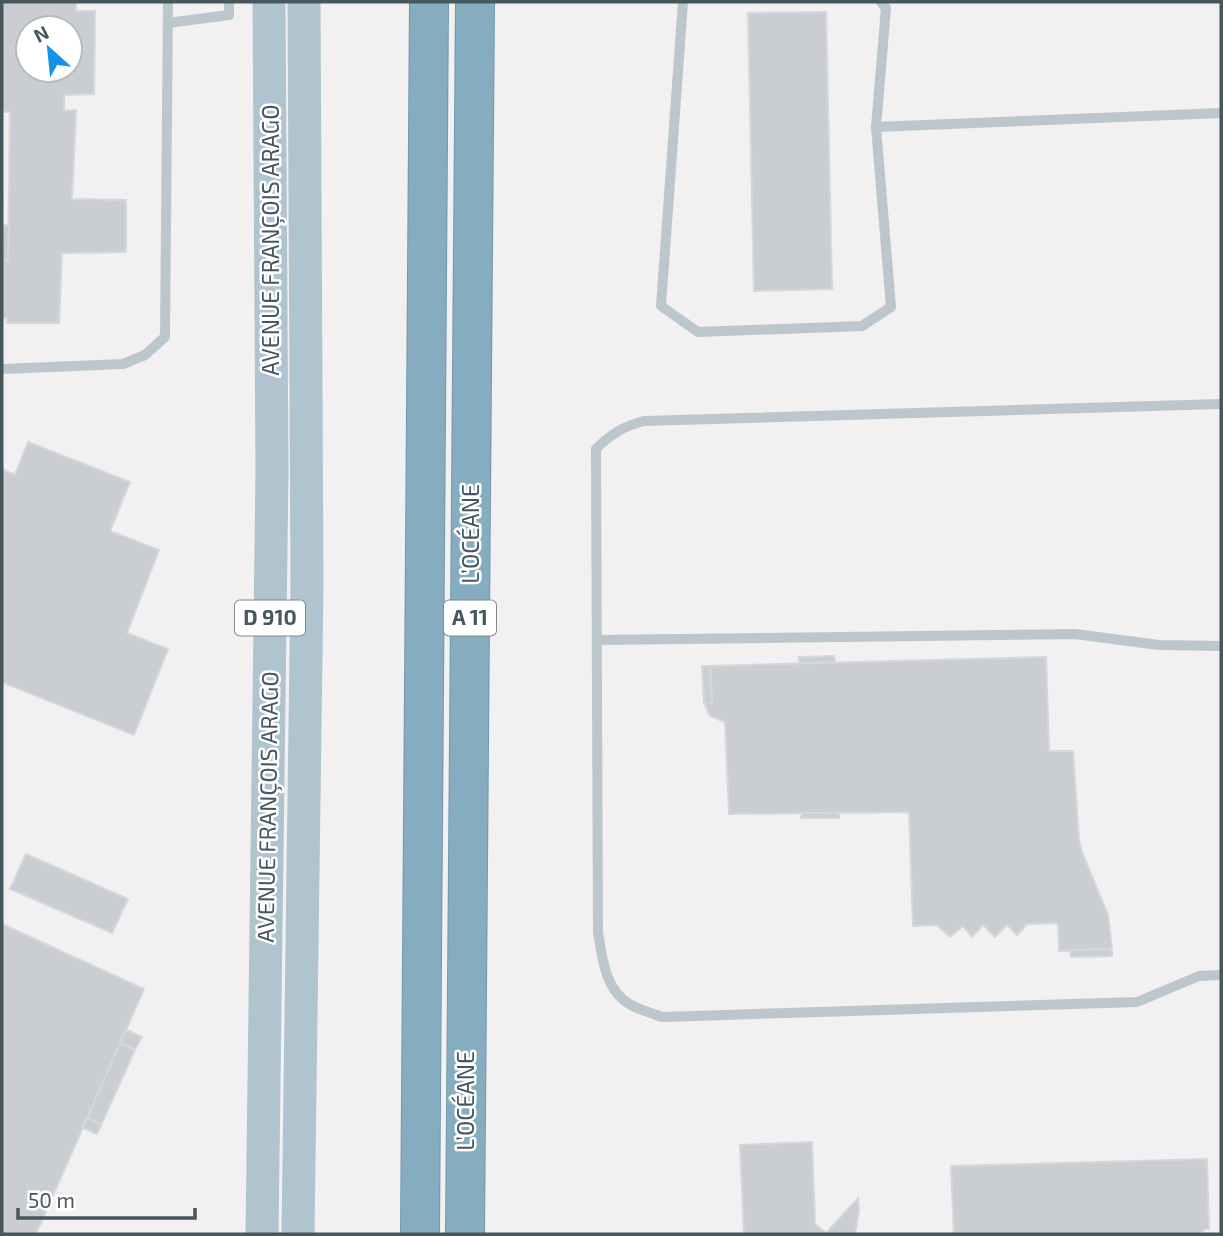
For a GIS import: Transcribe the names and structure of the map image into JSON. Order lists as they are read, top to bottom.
{
  "streets": {
    "highway": ["L’OCÉANE", "A 11"],
    "main road": ["AVENUE FRANÇOIS ARAGO", "D 910"]
  },
  "scale_bar": "50 m",
  "north": "top left"
}
